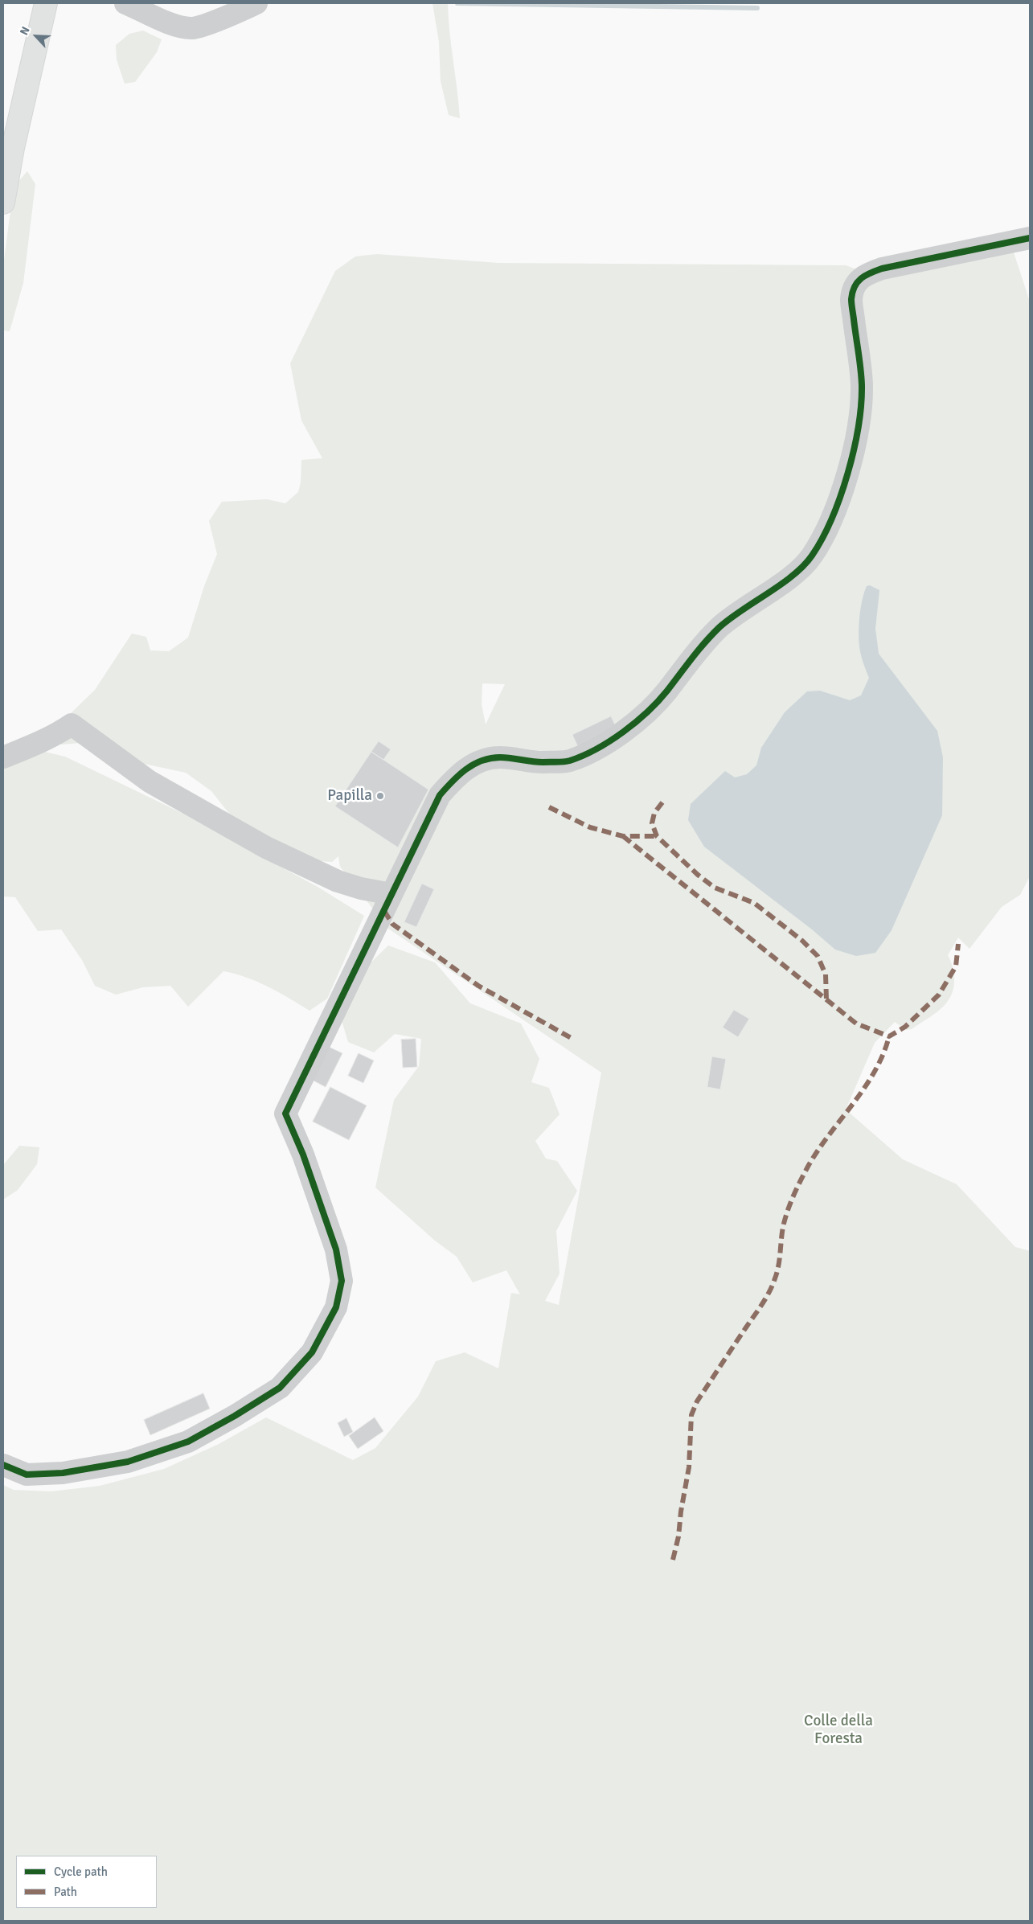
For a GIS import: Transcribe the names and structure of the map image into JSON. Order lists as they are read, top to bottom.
{
  "parks": ["Colle della Foresta"],
  "places": ["Papilla"],
  "legend": ["Cycle path", "Path"],
  "north": "top left"
}
